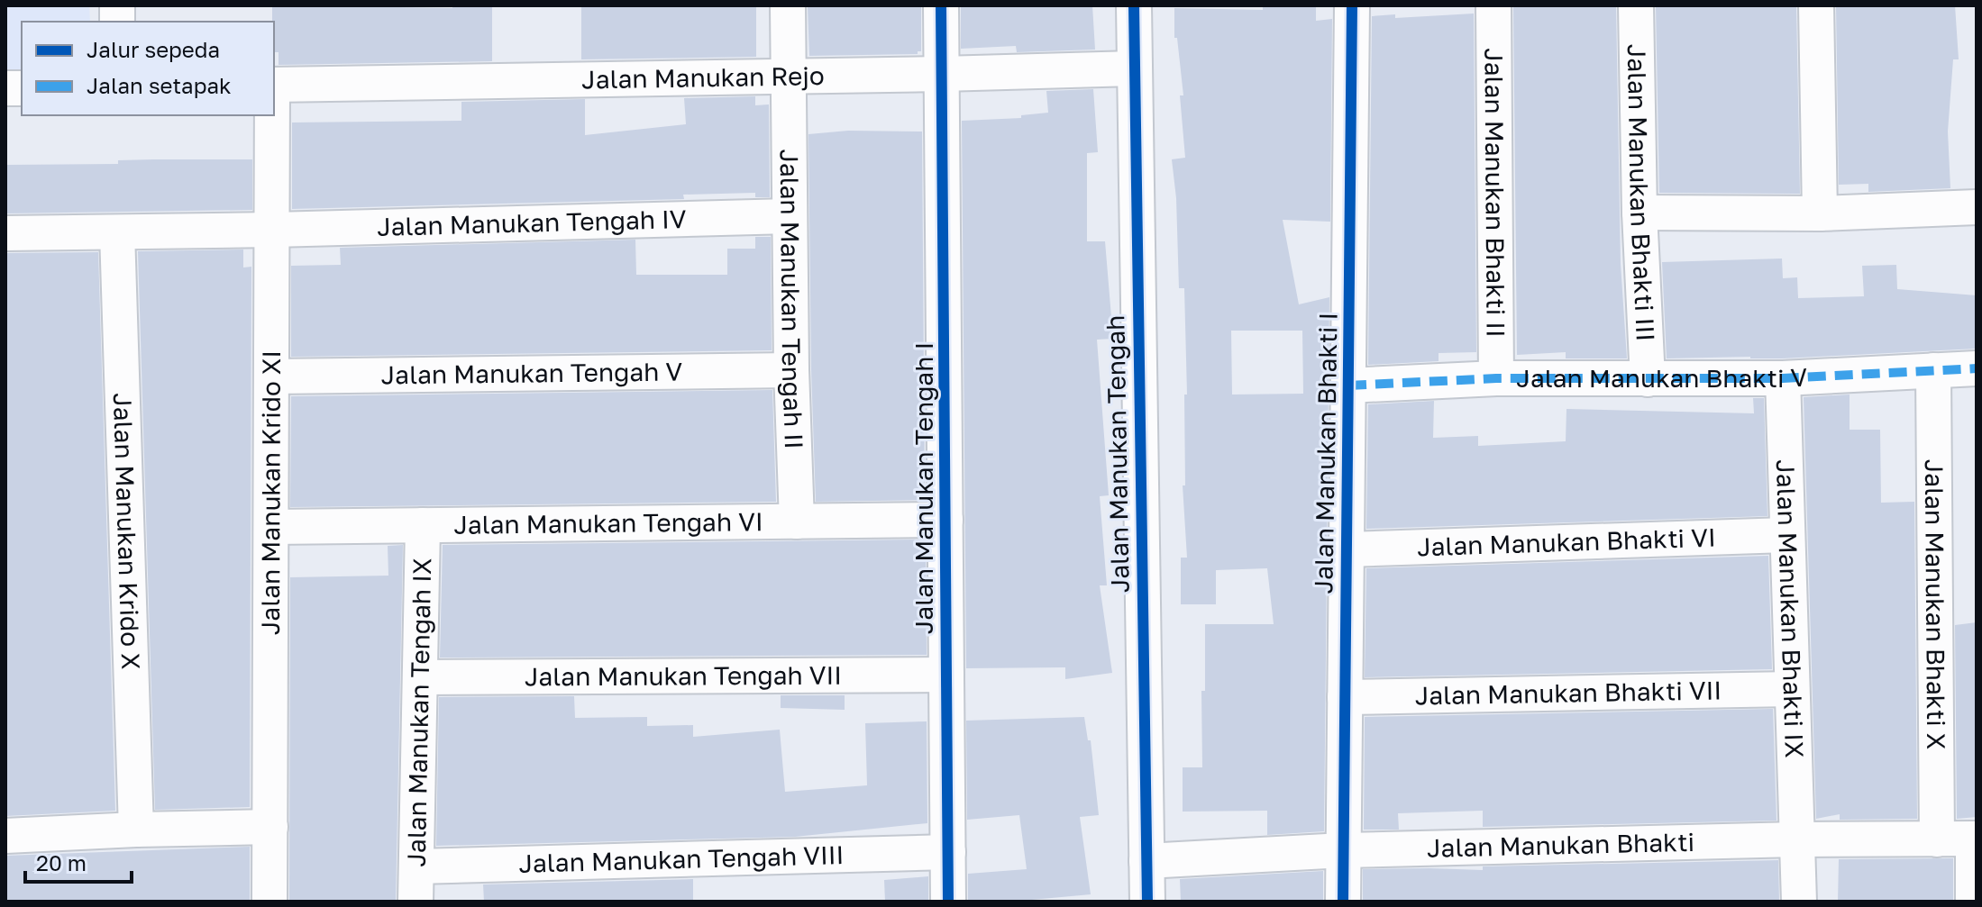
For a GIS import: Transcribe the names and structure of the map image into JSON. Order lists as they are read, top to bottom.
{
  "streets": {
    "street": [
      "Jalan Manukan Rejo",
      "Jalan Manukan Bhakti II",
      "Jalan Manukan Bhakti III",
      "Jalan Manukan Tengah IV",
      "Jalan Manukan Tengah II",
      "Jalan Manukan Tengah V",
      "Jalan Manukan Bhakti V",
      "Jalan Manukan Bhakti I",
      "Jalan Manukan Tengah",
      "Jalan Manukan Tengah I",
      "Jalan Manukan Krido XI",
      "Jalan Manukan Tengah VI",
      "Jalan Manukan Krido X",
      "Jalan Manukan Bhakti VI",
      "Jalan Manukan Bhakti X",
      "Jalan Manukan Bhakti IX",
      "Jalan Manukan Tengah VII",
      "Jalan Manukan Bhakti VII",
      "Jalan Manukan Tengah IX",
      "Jalan Manukan Bhakti",
      "Jalan Manukan Tengah VIII"
    ]
  },
  "crossings": [
    ["Jalan Manukan Rejo", "Jalan Manukan Tengah II"],
    ["Jalan Manukan Rejo", "Jalan Manukan Tengah"],
    ["Jalan Manukan Rejo", "Jalan Manukan Tengah I"],
    ["Jalan Manukan Bhakti II", "Jalan Manukan Bhakti V"],
    ["Jalan Manukan Bhakti III", "Jalan Manukan Bhakti V"],
    ["Jalan Manukan Tengah IV", "Jalan Manukan Tengah II"],
    ["Jalan Manukan Tengah IV", "Jalan Manukan Krido XI"],
    ["Jalan Manukan Tengah IV", "Jalan Manukan Krido X"],
    ["Jalan Manukan Tengah II", "Jalan Manukan Tengah V"],
    ["Jalan Manukan Tengah II", "Jalan Manukan Tengah VI"],
    ["Jalan Manukan Tengah V", "Jalan Manukan Krido XI"],
    ["Jalan Manukan Bhakti V", "Jalan Manukan Bhakti I"],
    ["Jalan Manukan Bhakti V", "Jalan Manukan Bhakti X"],
    ["Jalan Manukan Bhakti V", "Jalan Manukan Bhakti IX"],
    ["Jalan Manukan Bhakti I", "Jalan Manukan Bhakti VI"],
    ["Jalan Manukan Bhakti I", "Jalan Manukan Bhakti VII"],
    ["Jalan Manukan Bhakti I", "Jalan Manukan Bhakti"],
    ["Jalan Manukan Tengah", "Jalan Manukan Bhakti"],
    ["Jalan Manukan Tengah I", "Jalan Manukan Tengah VI"],
    ["Jalan Manukan Tengah I", "Jalan Manukan Tengah VII"],
    ["Jalan Manukan Tengah I", "Jalan Manukan Tengah VIII"],
    ["Jalan Manukan Krido XI", "Jalan Manukan Tengah VI"],
    ["Jalan Manukan Tengah VI", "Jalan Manukan Tengah IX"],
    ["Jalan Manukan Bhakti VI", "Jalan Manukan Bhakti IX"],
    ["Jalan Manukan Bhakti X", "Jalan Manukan Bhakti"],
    ["Jalan Manukan Bhakti IX", "Jalan Manukan Bhakti VII"],
    ["Jalan Manukan Bhakti IX", "Jalan Manukan Bhakti"],
    ["Jalan Manukan Tengah VII", "Jalan Manukan Tengah IX"],
    ["Jalan Manukan Tengah IX", "Jalan Manukan Tengah VIII"]
  ],
  "legend": ["Jalur sepeda", "Jalan setapak"],
  "scale_bar": "20 m"
}
